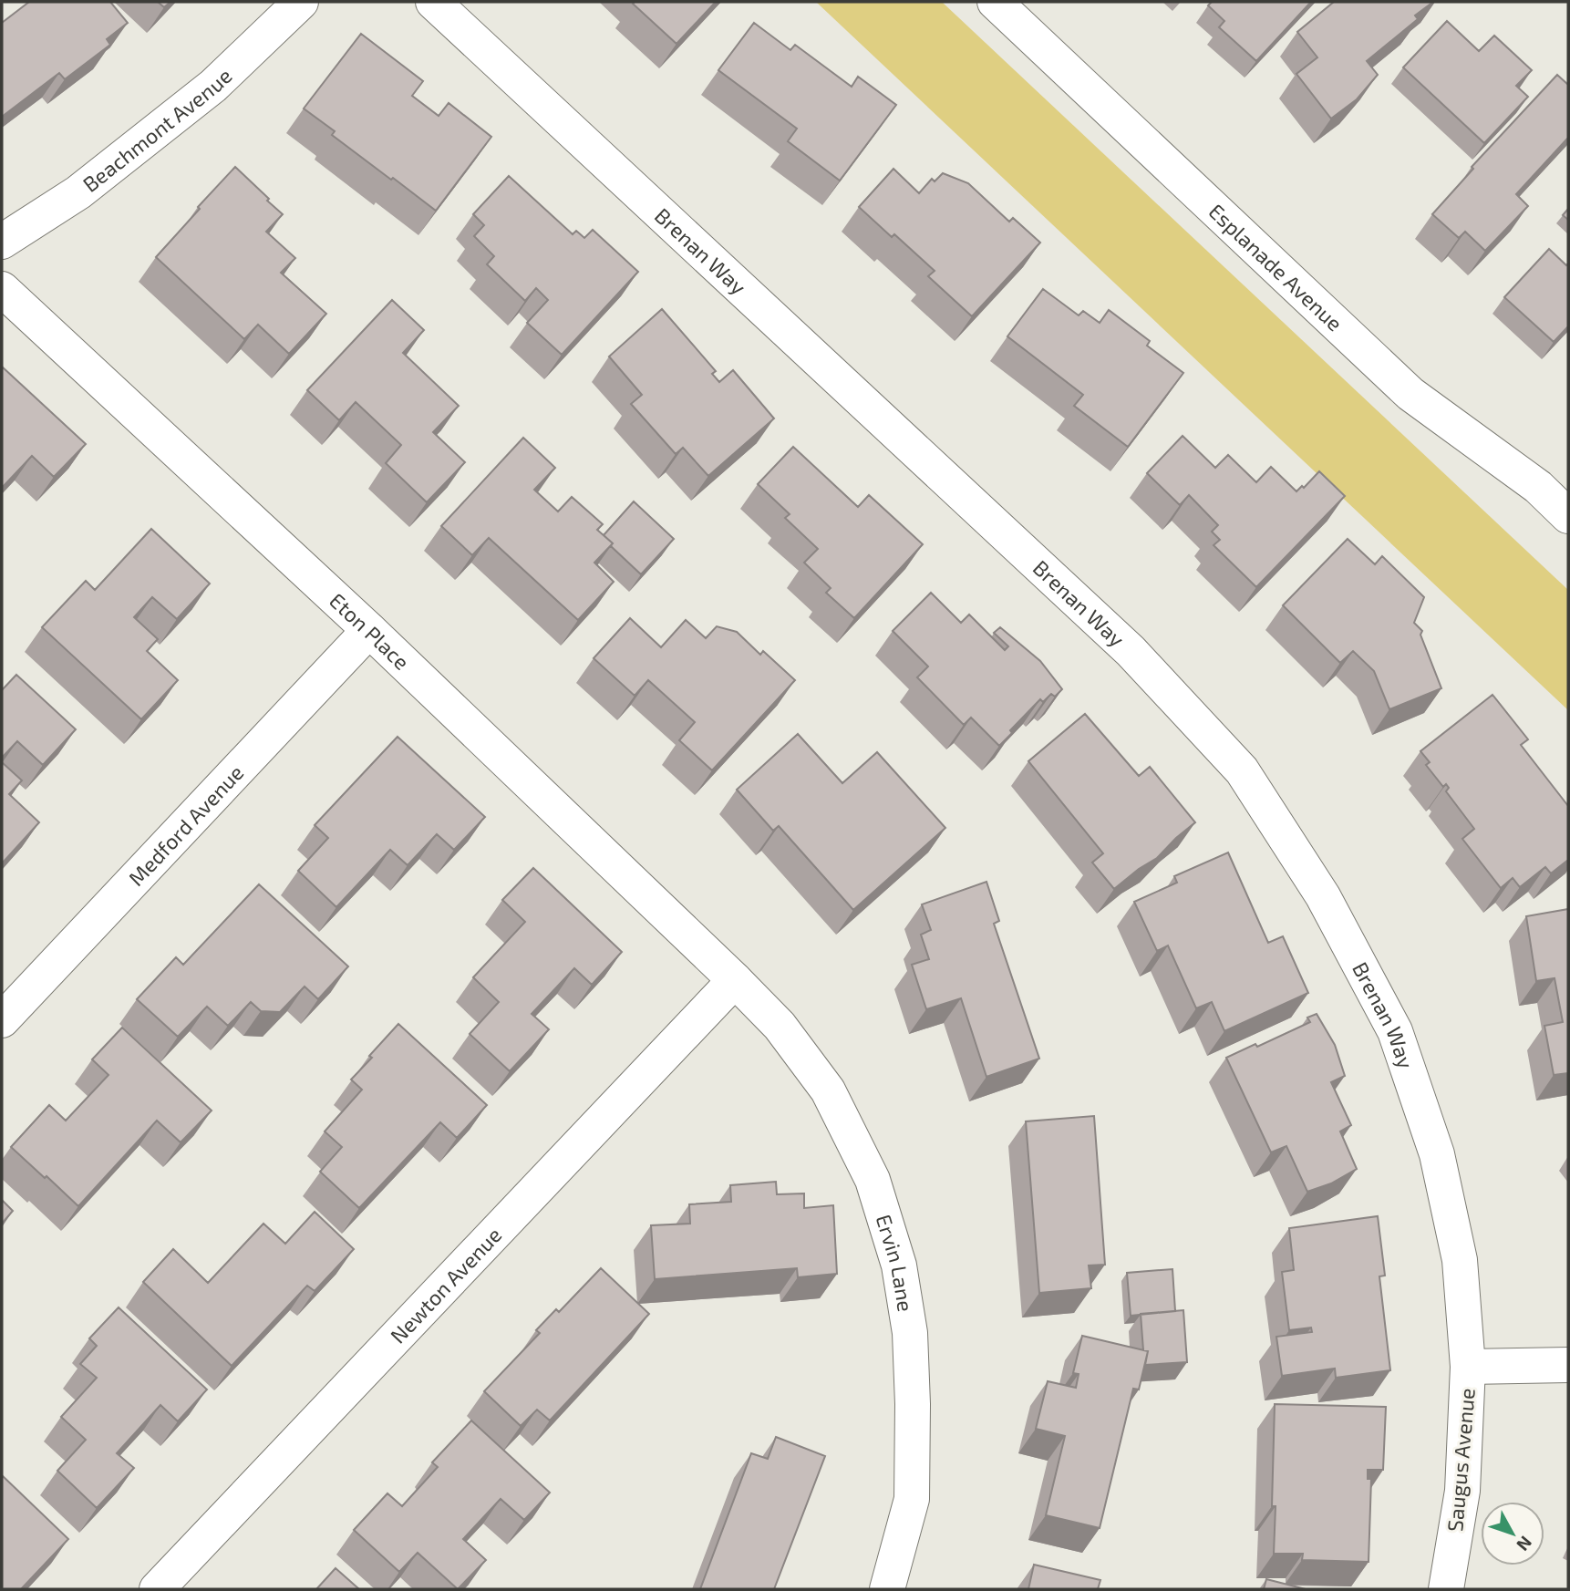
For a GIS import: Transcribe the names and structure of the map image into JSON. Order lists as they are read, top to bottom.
{
  "streets": {
    "street": [
      "Beachmont Avenue",
      "Brenan Way",
      "Esplanade Avenue",
      "Eton Place",
      "Medford Avenue",
      "Ervin Lane",
      "Newton Avenue",
      "Saugus Avenue"
    ]
  },
  "crossings": [
    ["Brenan Way", "Saugus Avenue"],
    ["Eton Place", "Medford Avenue"],
    ["Eton Place", "Ervin Lane"],
    ["Eton Place", "Newton Avenue"],
    ["Ervin Lane", "Newton Avenue"]
  ],
  "north": "bottom right"
}
